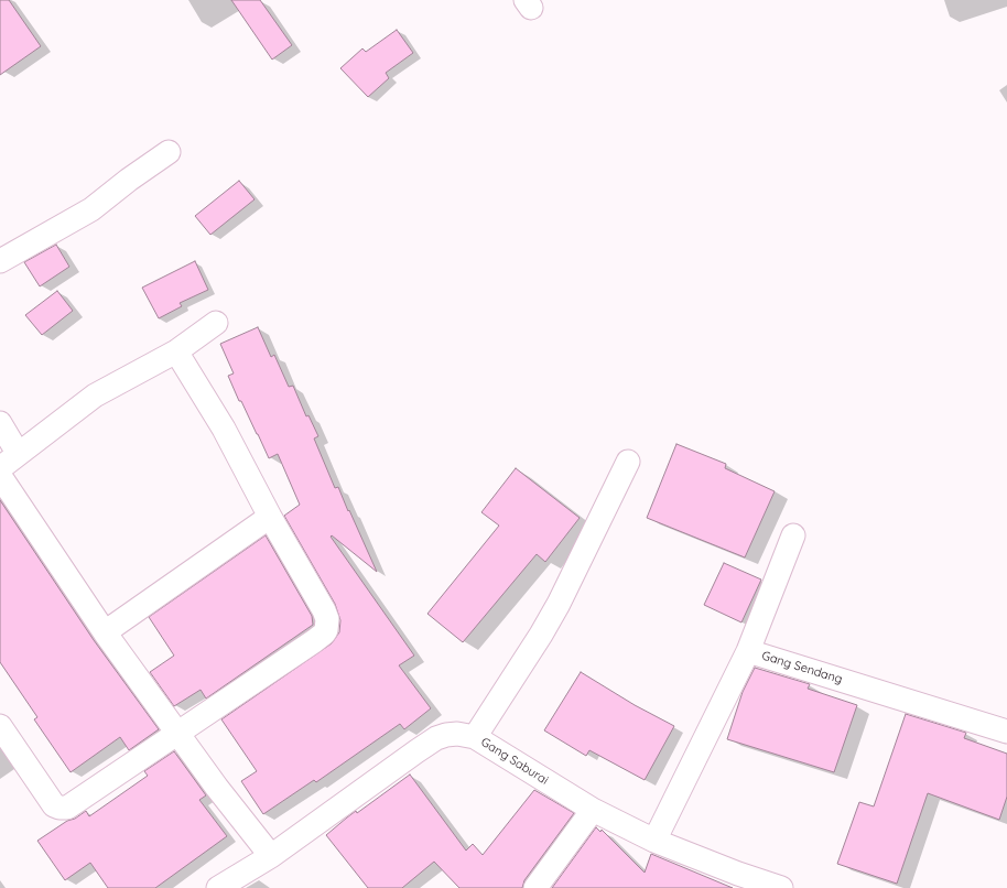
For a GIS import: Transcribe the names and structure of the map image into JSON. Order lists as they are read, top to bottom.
{
  "streets": {
    "street": ["Gang Sendang", "Gang Saburai"]
  },
  "crossings": [
    ["Gang Sendang", "Gang Saburai"]
  ]
}
